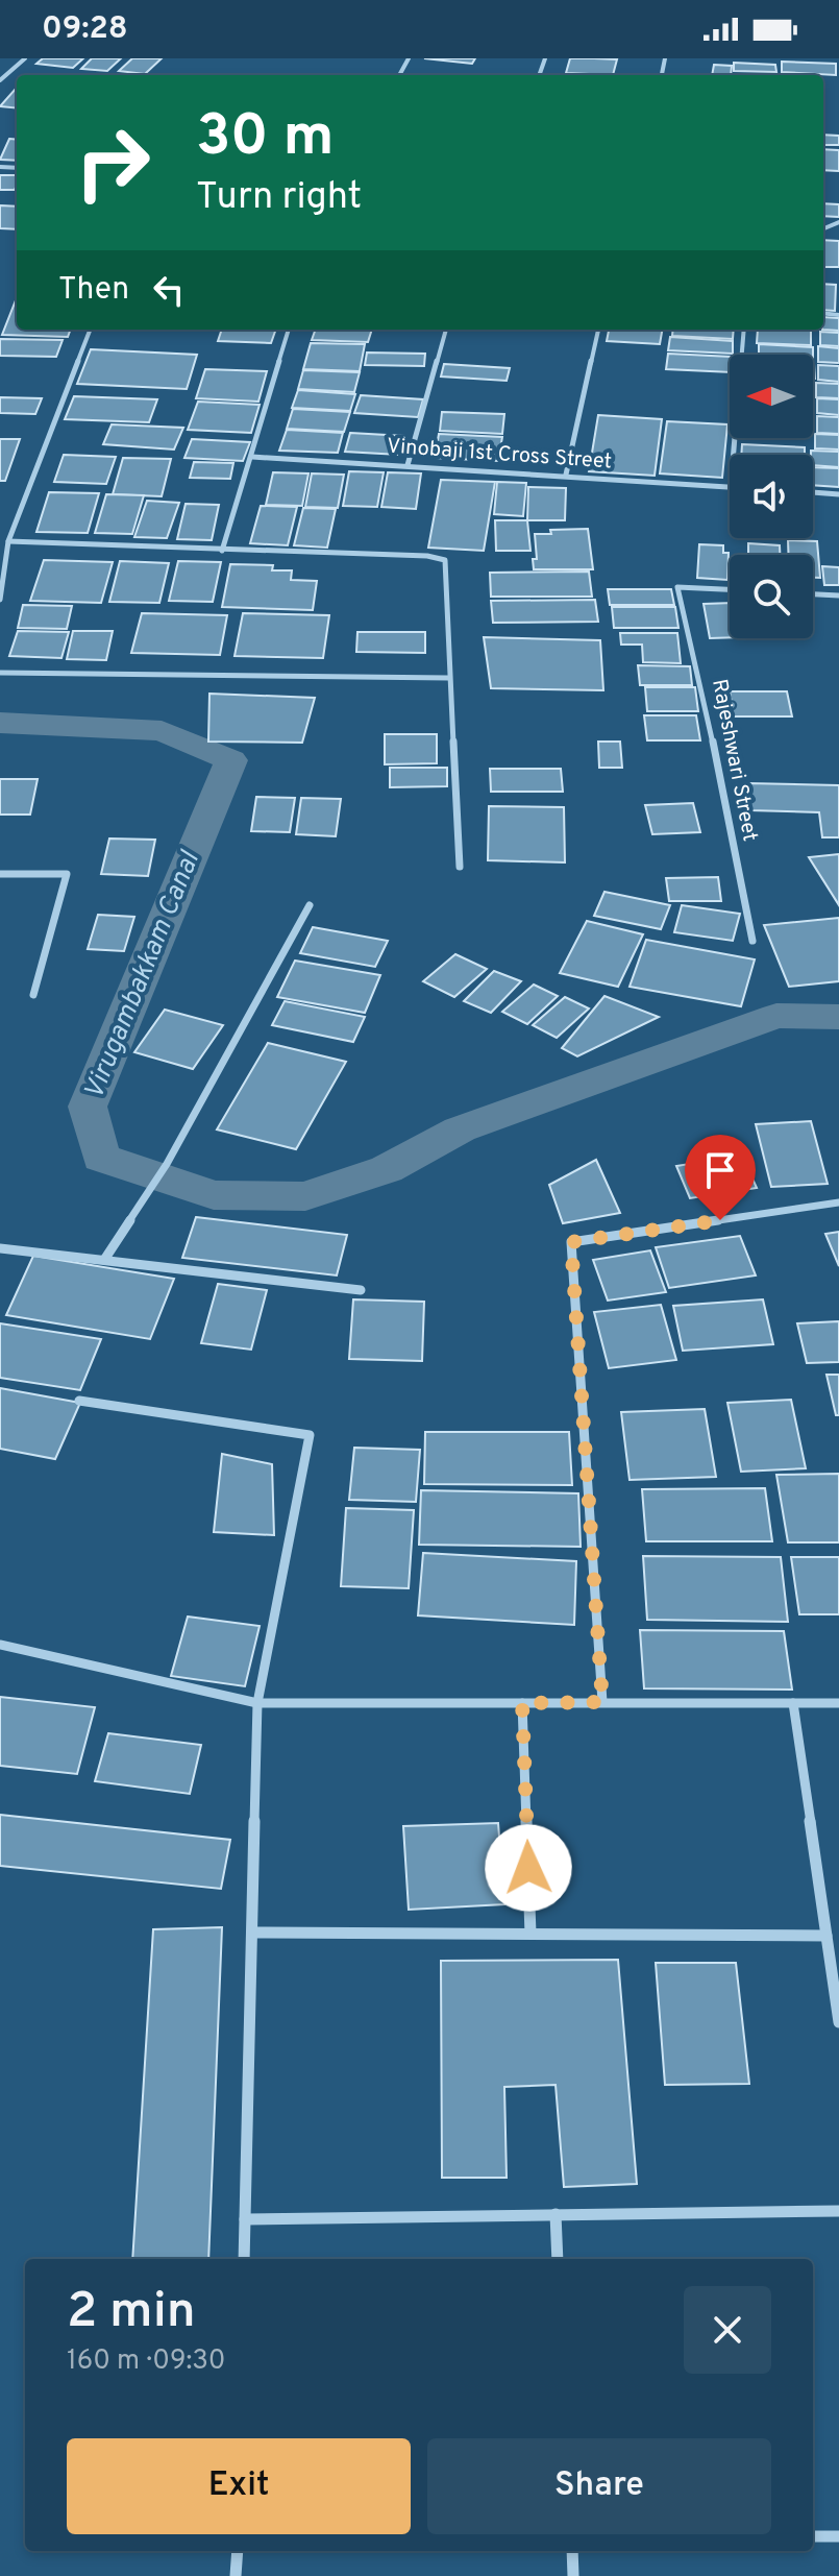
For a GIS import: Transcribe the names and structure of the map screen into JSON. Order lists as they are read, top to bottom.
{
  "streets": {
    "street": ["Vinobaji 1st Cross Street", "Rajeshwari Street"]
  },
  "water": ["Virugambakkam Canal"],
  "north": "left",
  "page": {
    "status": "09:28",
    "turn": ["30 m", "Turn right"],
    "then": "Then",
    "heading": ["2 min", "160 m · 09:30"],
    "buttons": ["Exit", "Share"]
  }
}
